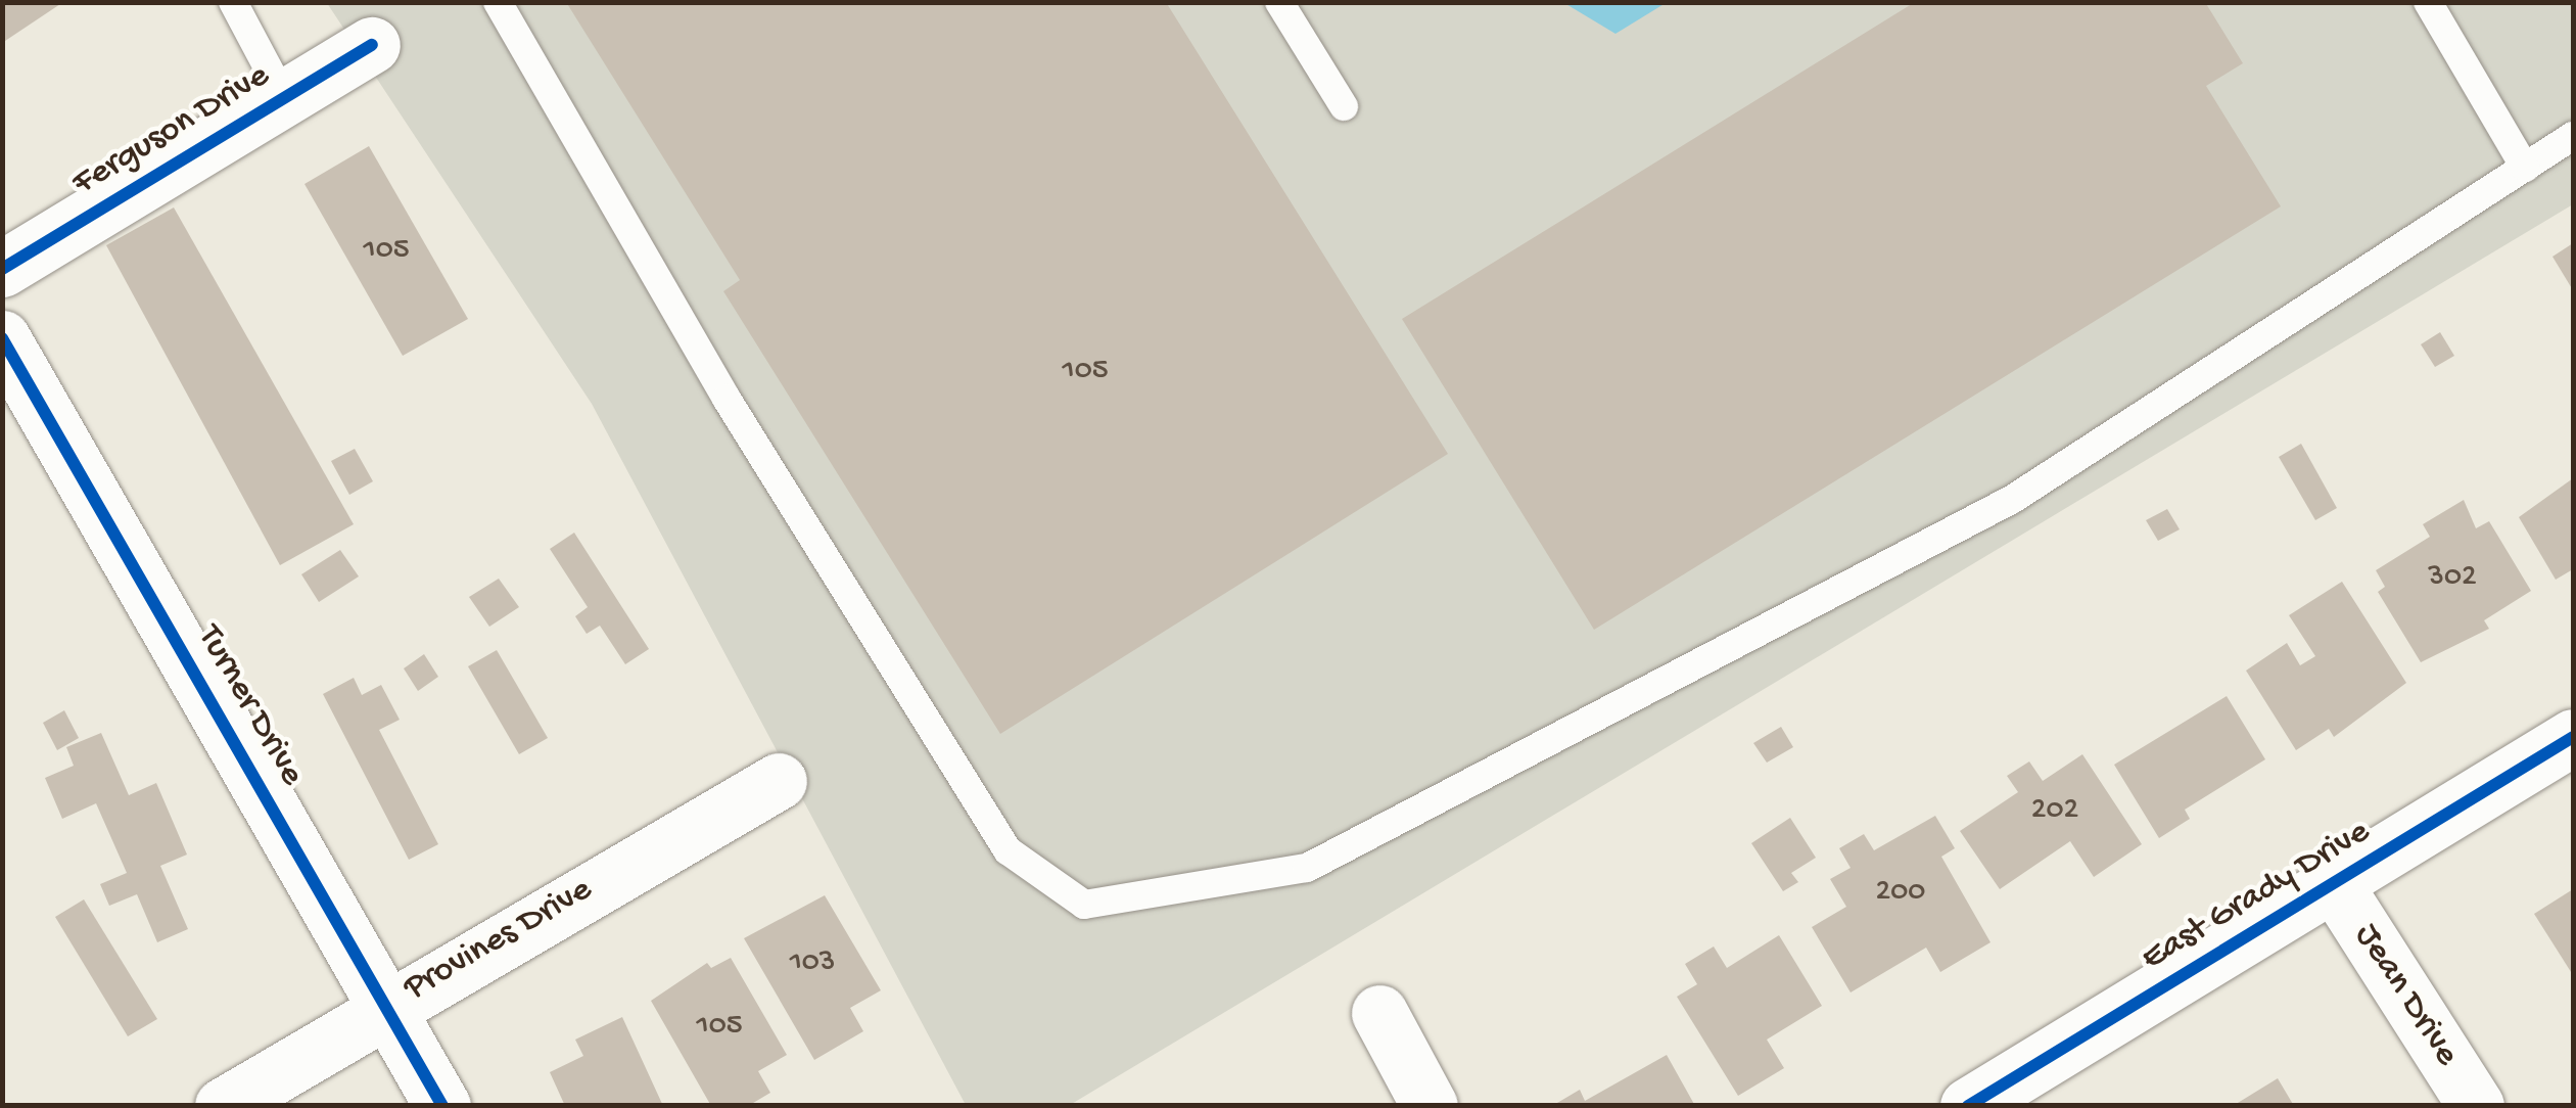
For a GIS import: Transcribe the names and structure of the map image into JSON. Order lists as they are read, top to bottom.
{
  "streets": {
    "street": [
      "Ferguson Drive",
      "Turner Drive",
      "East Grady Drive",
      "Provines Drive",
      "Jean Drive"
    ]
  },
  "crossings": [
    ["Turner Drive", "Provines Drive"],
    ["East Grady Drive", "Jean Drive"]
  ],
  "house_numbers": [
    "105",
    "105",
    "302",
    "202",
    "200",
    "103",
    "105"
  ]
}
